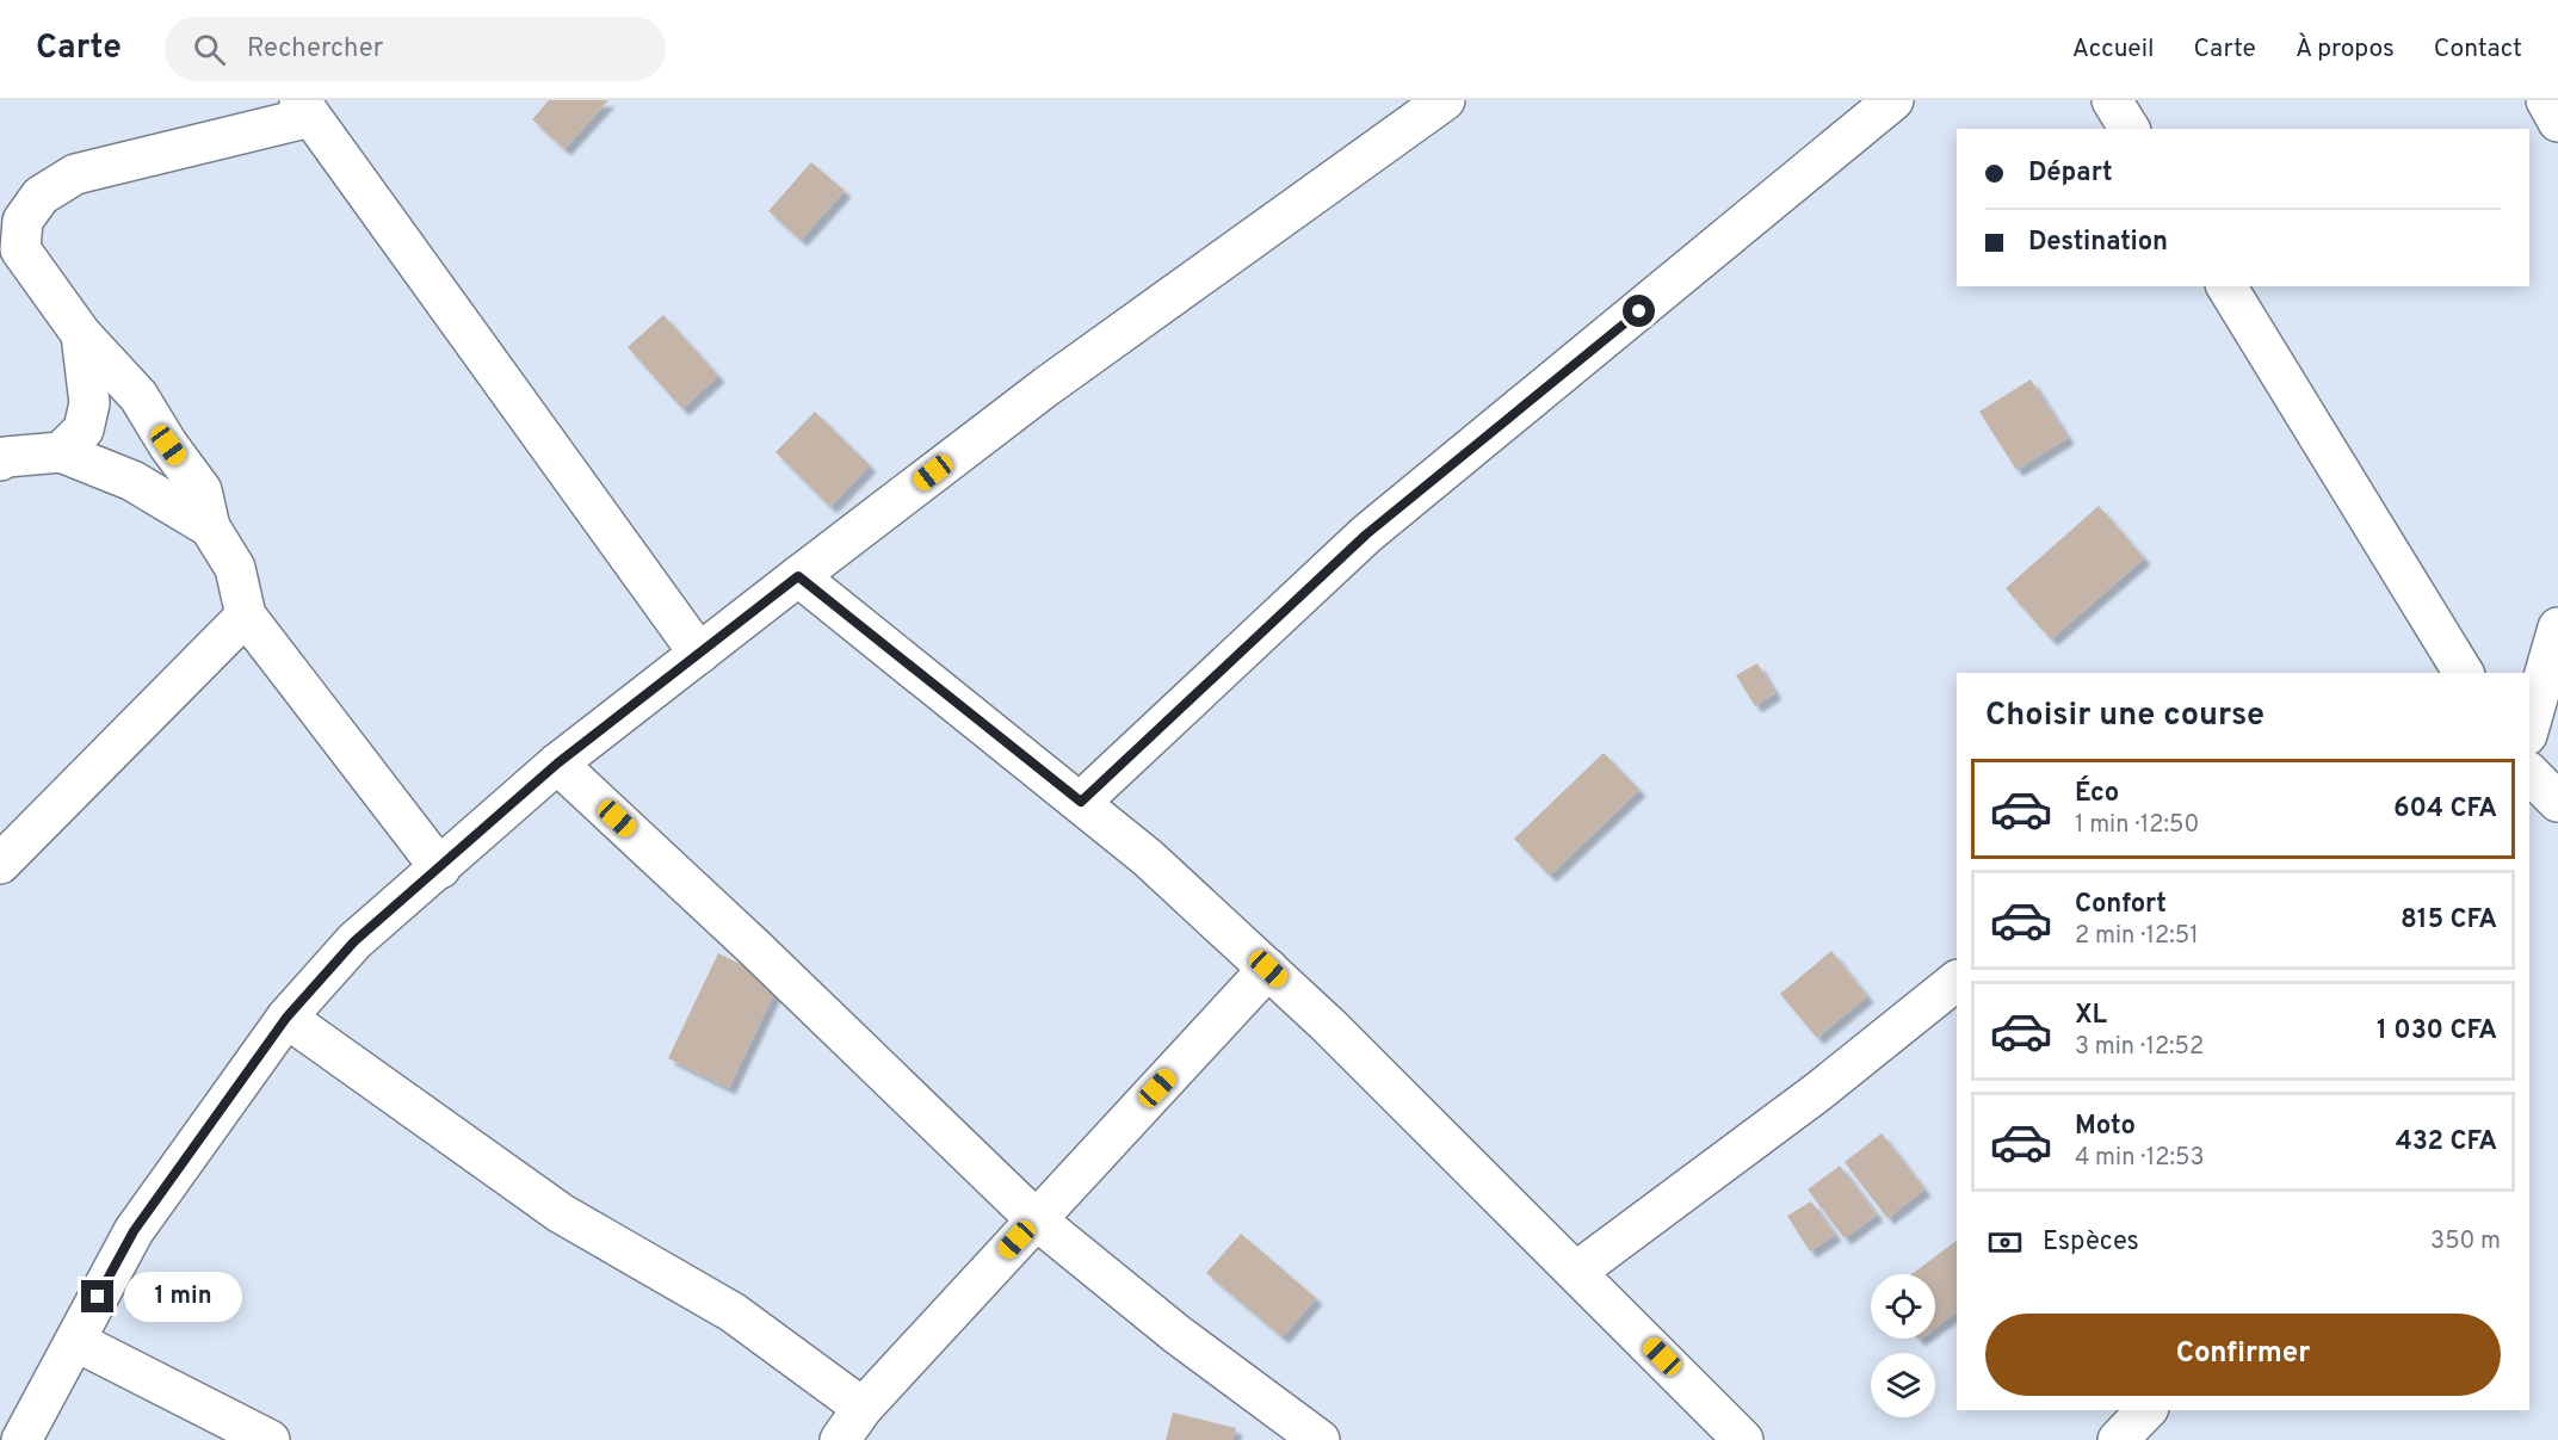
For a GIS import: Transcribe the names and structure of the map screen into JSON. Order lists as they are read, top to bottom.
{
  "page": {
    "header": "Carte",
    "search": "Rechercher",
    "nav": [
      "Accueil",
      "Carte",
      "À propos",
      "Contact"
    ],
    "banner": ["Départ", "Destination"],
    "heading": "Choisir une course",
    "list": [
      {
        "name": "Éco",
        "note": "1 min · 12:50",
        "value": "604 CFA"
      },
      {
        "name": "Confort",
        "note": "2 min · 12:51",
        "value": "815 CFA"
      },
      {
        "name": "XL",
        "note": "3 min · 12:52",
        "value": "1 030 CFA"
      },
      {
        "name": "Moto",
        "note": "4 min · 12:53",
        "value": "432 CFA"
      }
    ],
    "pay": ["Espèces", "350 m"],
    "bubble": "1 min",
    "buttons": "Confirmer"
  }
}
